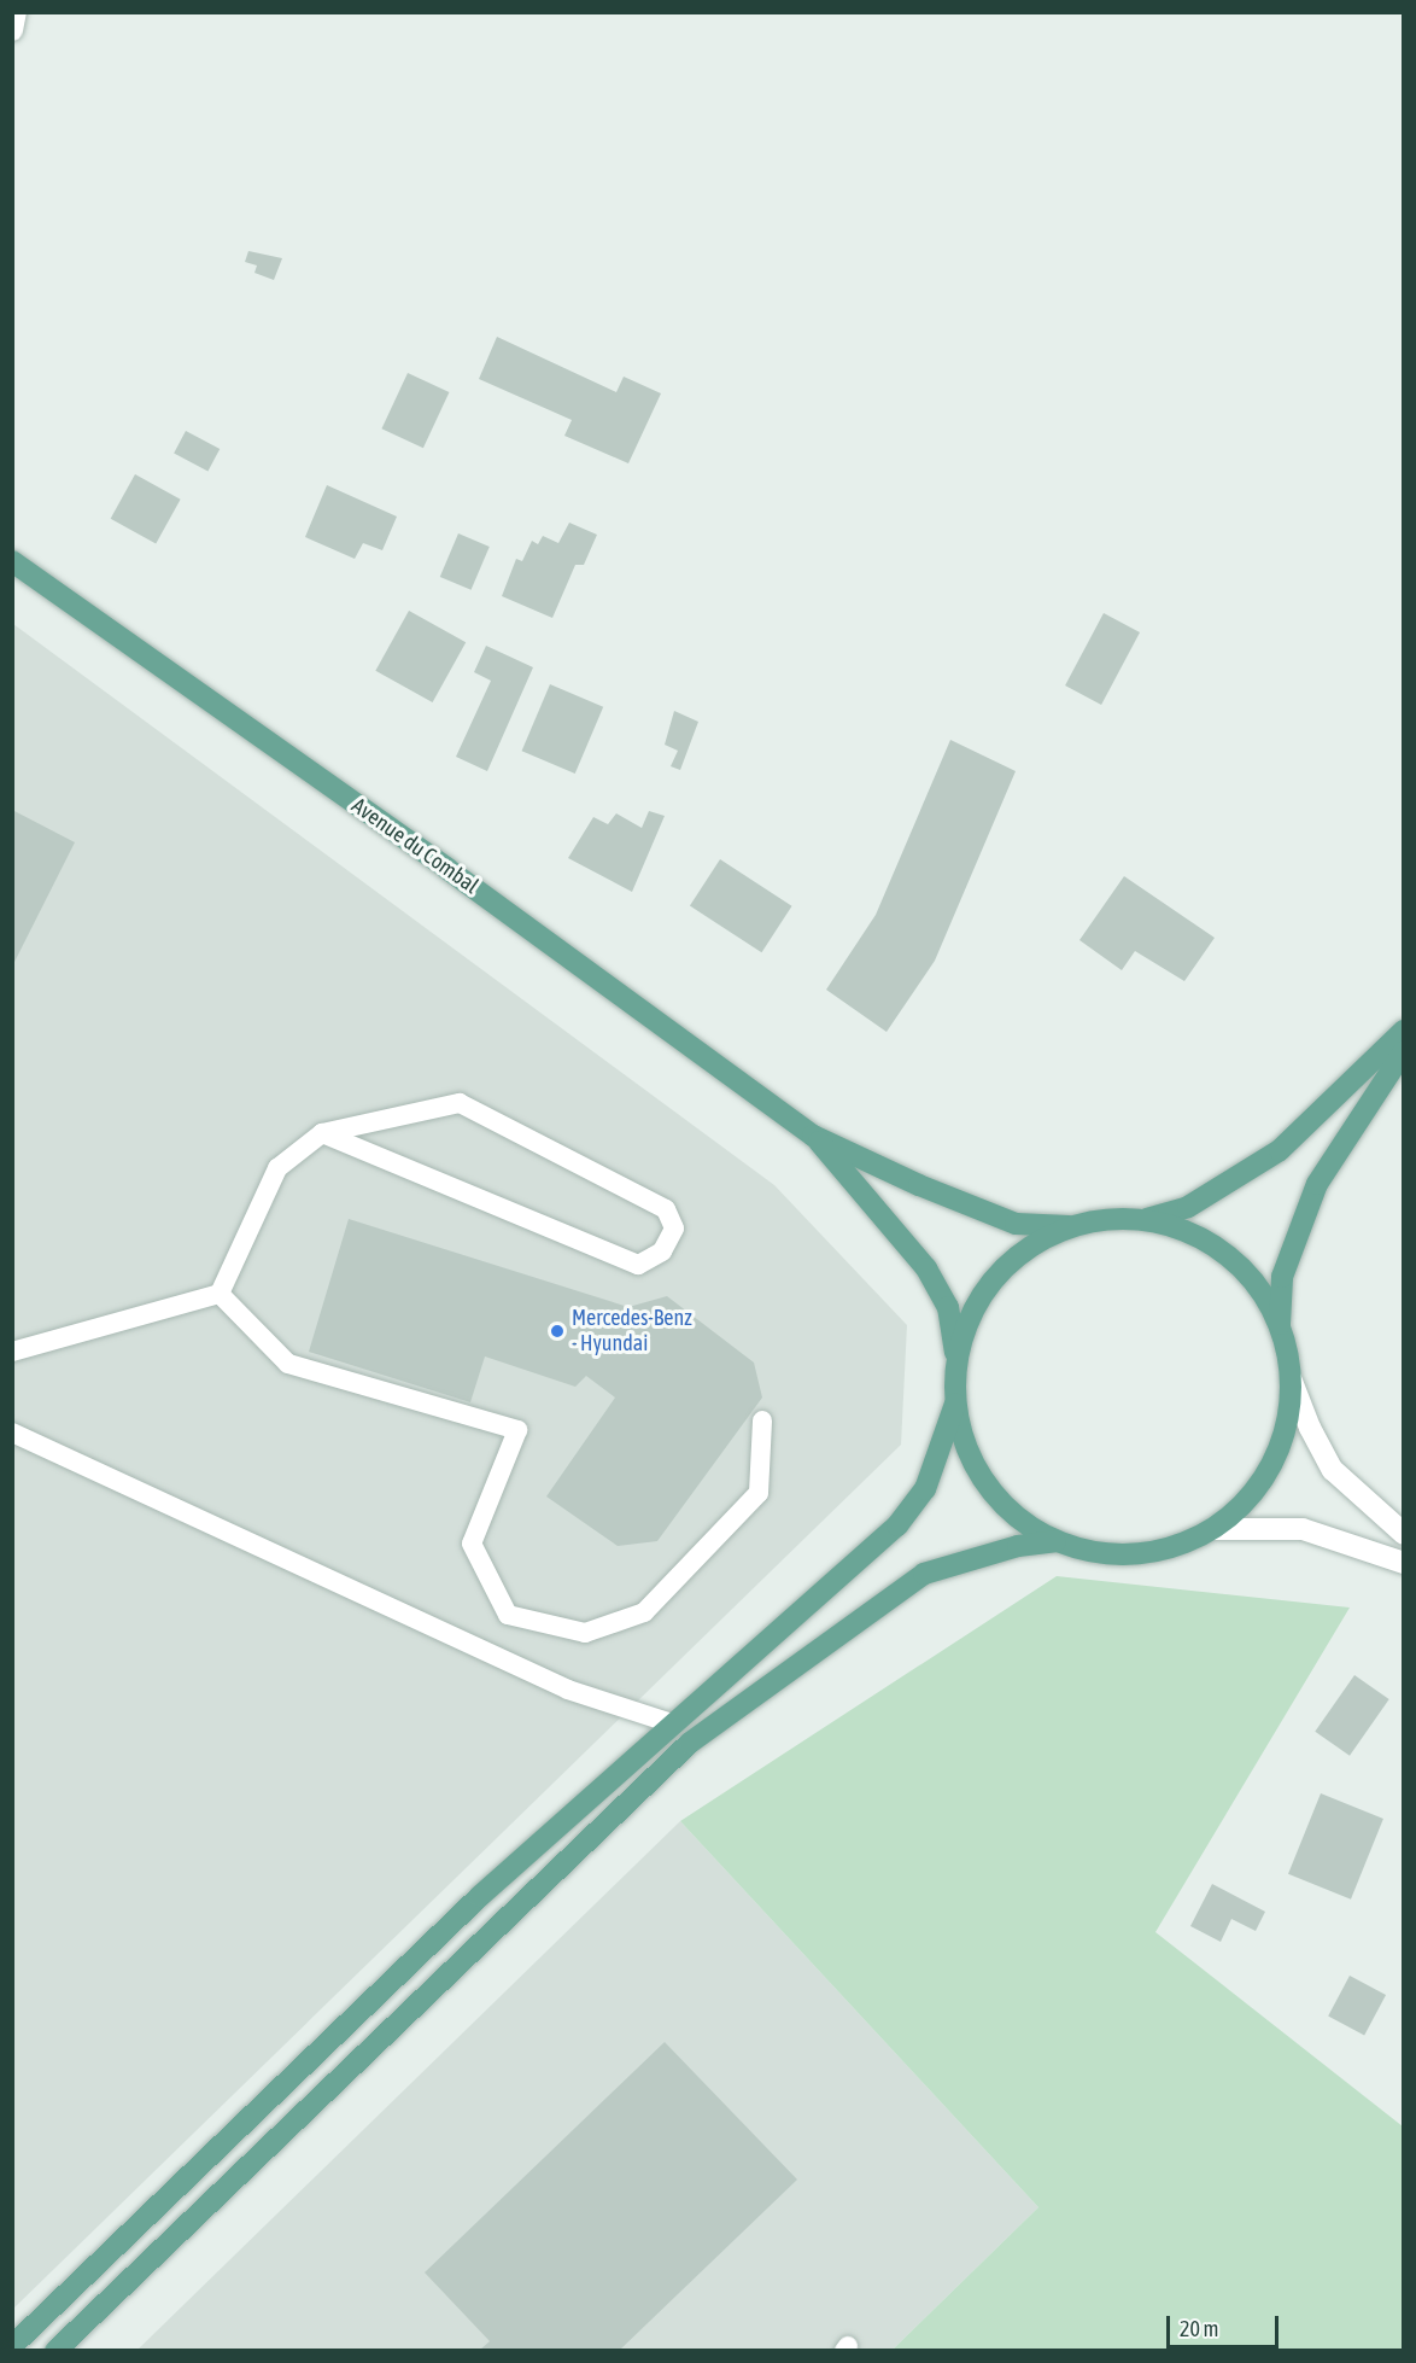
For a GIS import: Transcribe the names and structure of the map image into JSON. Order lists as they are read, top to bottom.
{
  "streets": {
    "main road": ["Avenue du Combal"]
  },
  "places": ["Mercedes-Benz - Hyundai"],
  "scale_bar": "20 m"
}
